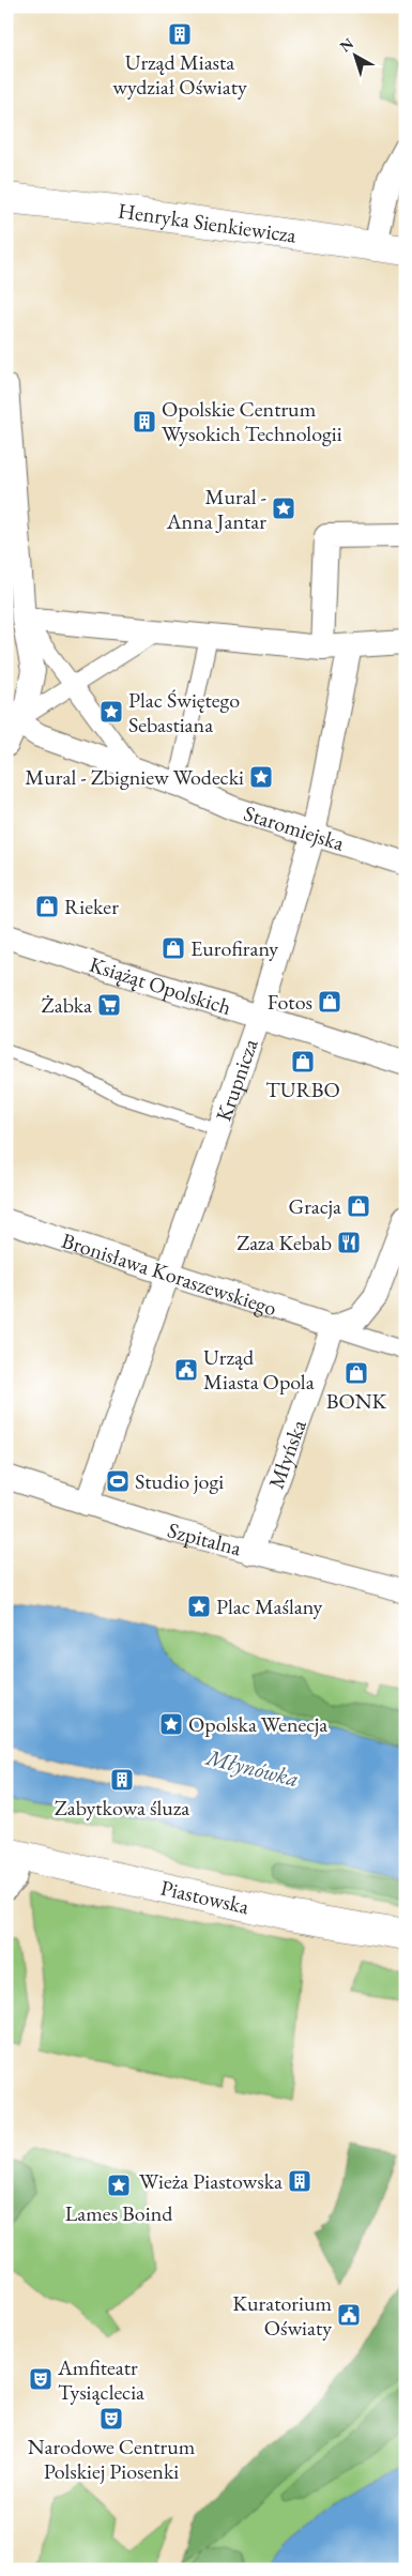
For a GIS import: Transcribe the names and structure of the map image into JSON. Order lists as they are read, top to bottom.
{
  "streets": {
    "street": [
      "Henryka Sienkiewicza",
      "Staromiejska",
      "Książąt Opolskich",
      "Krupnicza",
      "Bronisława Koraszewskiego",
      "Młyńska",
      "Szpitalna",
      "Piastowska"
    ]
  },
  "crossings": [
    ["Staromiejska", "Krupnicza"],
    ["Książąt Opolskich", "Krupnicza"],
    ["Krupnicza", "Bronisława Koraszewskiego"],
    ["Krupnicza", "Szpitalna"],
    ["Bronisława Koraszewskiego", "Młyńska"],
    ["Młyńska", "Szpitalna"]
  ],
  "water": ["Młynówka"],
  "places": {
    "building": [
      "Urząd Miasta wydział Oświaty",
      "Opolskie Centrum Wysokich Technologii",
      "Zabytkowa śluza",
      "Wieża Piastowska"
    ],
    "place": [
      "Mural - Anna Jantar",
      "Plac Świętego Sebastiana",
      "Mural - Zbigniew Wodecki",
      "Plac Maślany",
      "Opolska Wenecja",
      "Lames Boind"
    ],
    "shop": [
      "Rieker",
      "Eurofirany",
      "Fotos",
      "TURBO",
      "Gracja",
      "BONK"
    ],
    "supermarket": ["Żabka"],
    "restaurant": ["Zaza Kebab"],
    "public building": ["Urząd Miasta Opola", "Kuratorium Oświaty"],
    "sports": ["Studio jogi"],
    "theatre": ["Amfiteatr Tysiąclecia", "Narodowe Centrum Polskiej Piosenki"]
  },
  "north": "top left"
}
